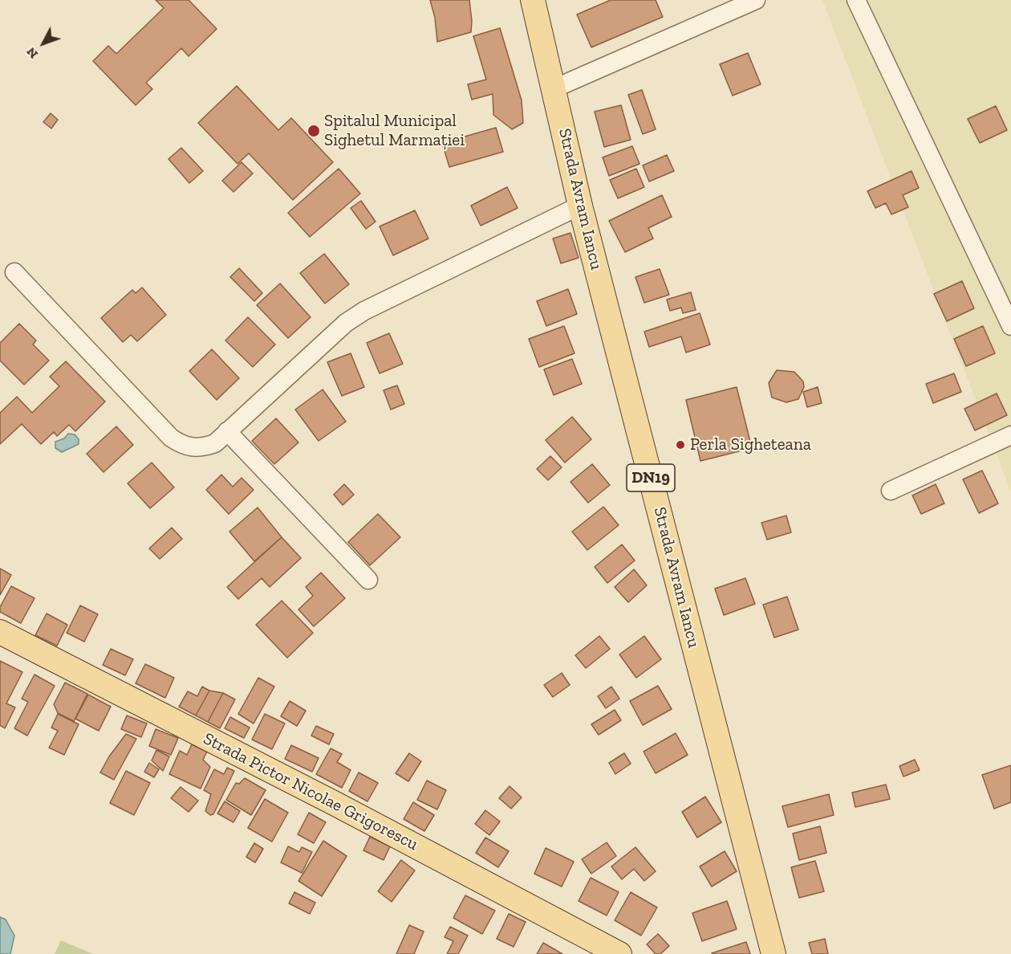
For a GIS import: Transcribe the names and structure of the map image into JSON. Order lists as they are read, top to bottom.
{
  "streets": {
    "main road": ["Strada Avram Iancu", "DN19", "Strada Pictor Nicolae Grigorescu"]
  },
  "places": ["Spitalul Municipal Sighetul Marmației", "Perla Sigheteana"],
  "north": "bottom left"
}
